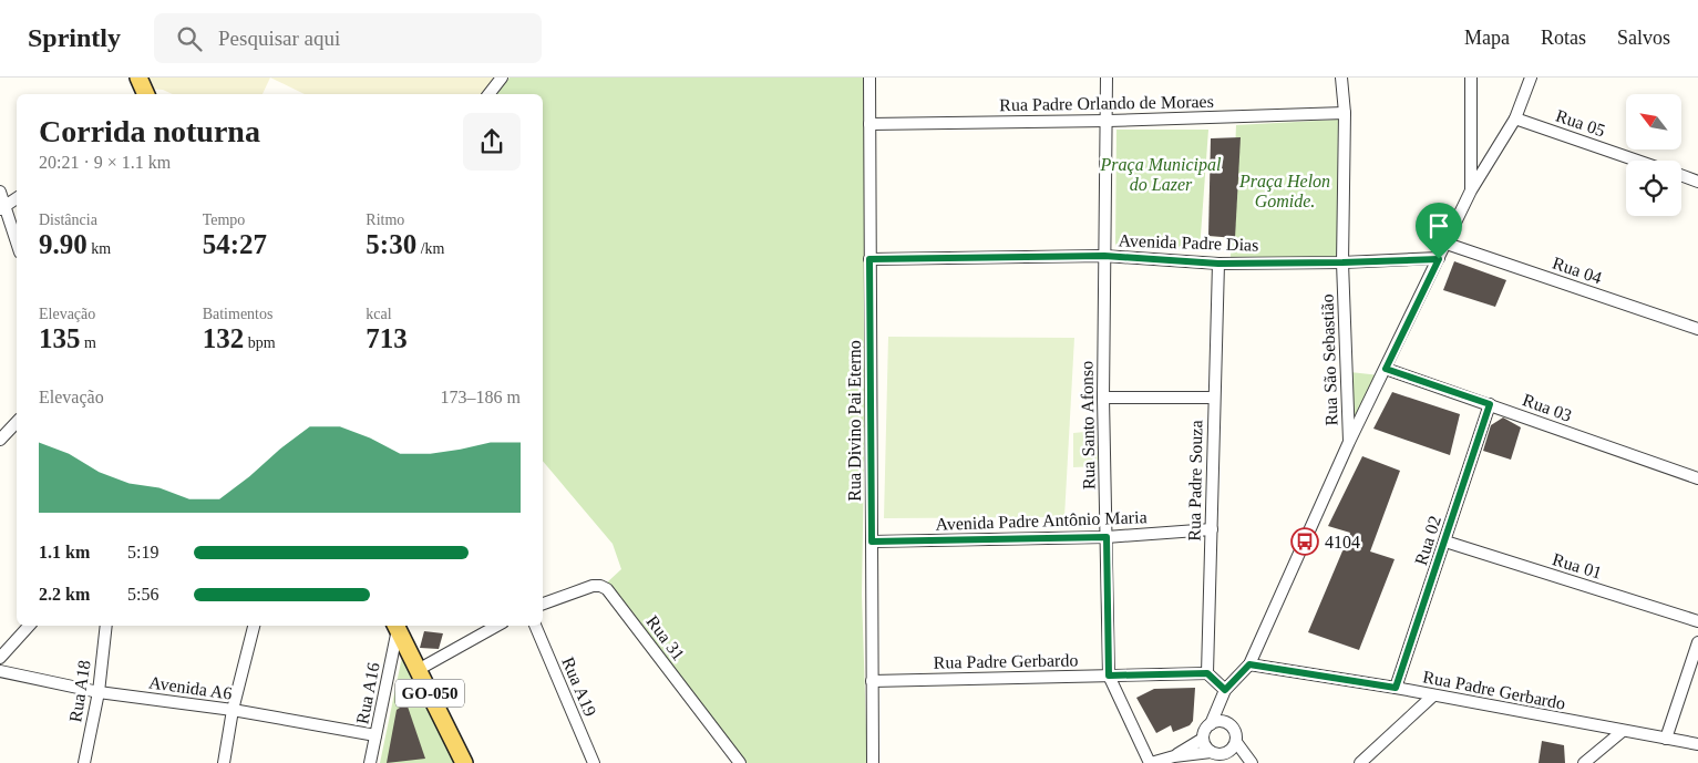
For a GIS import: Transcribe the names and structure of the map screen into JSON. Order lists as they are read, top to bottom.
{
  "streets": {
    "main road": ["GO-050"],
    "street": [
      "Rua Padre Orlando de Moraes",
      "Rua 05",
      "Avenida Padre Dias",
      "Rua 04",
      "Rua São Sebastião",
      "Rua 03",
      "Rua Divino Pai Eterno",
      "Rua Santo Afonso",
      "Rua Padre Souza",
      "Avenida Padre Antônio Maria",
      "Rua 02",
      "Rua 01",
      "Rua 31",
      "Rua Padre Gerbardo",
      "Rua A19",
      "Avenida A6",
      "Rua A18",
      "Rua A16"
    ]
  },
  "crossings": [
    ["Rua Padre Orlando de Moraes", "Rua São Sebastião"],
    ["Rua Padre Orlando de Moraes", "Rua Divino Pai Eterno"],
    ["Rua Padre Orlando de Moraes", "Rua Santo Afonso"],
    ["Avenida Padre Dias", "Rua São Sebastião"],
    ["Avenida Padre Dias", "Rua Divino Pai Eterno"],
    ["Avenida Padre Dias", "Rua Santo Afonso"],
    ["Avenida Padre Dias", "Rua Padre Souza"],
    ["Rua 03", "Rua 02"],
    ["Rua Divino Pai Eterno", "Avenida Padre Antônio Maria"],
    ["Rua Divino Pai Eterno", "Rua Padre Gerbardo"],
    ["Rua Santo Afonso", "Avenida Padre Antônio Maria"],
    ["Rua Santo Afonso", "Rua Padre Gerbardo"],
    ["Rua Padre Souza", "Avenida Padre Antônio Maria"],
    ["Rua Padre Souza", "Rua Padre Gerbardo"],
    ["Rua 02", "Rua 01"],
    ["Rua 02", "Rua Padre Gerbardo"],
    ["Avenida A6", "Rua A18"],
    ["Avenida A6", "Rua A16"],
    ["Rua A16", "GO-050"]
  ],
  "parks": ["Praça Municipal do Lazer", "Praça Helon Gomide."],
  "places": {
    "bus stop": ["4104"]
  },
  "north": "top left",
  "page": {
    "header": "Sprintly",
    "search": "Pesquisar aqui",
    "nav": ["Mapa", "Rotas", "Salvos"],
    "heading": ["Corrida noturna", "20:21 · 9 × 1.1 km"],
    "stats": [
      ["Distância", "9.90 km"],
      ["Tempo", "54:27"],
      ["Ritmo", "5:30 /km"],
      ["Elevação", "135 m"],
      ["Batimentos", "132 bpm"],
      ["kcal", "713"]
    ],
    "chart": ["Elevação", "173–186 m"],
    "list": [
      {
        "name": "1.1 km",
        "note": "5:19"
      },
      {
        "name": "2.2 km",
        "note": "5:56"
      }
    ]
  }
}
